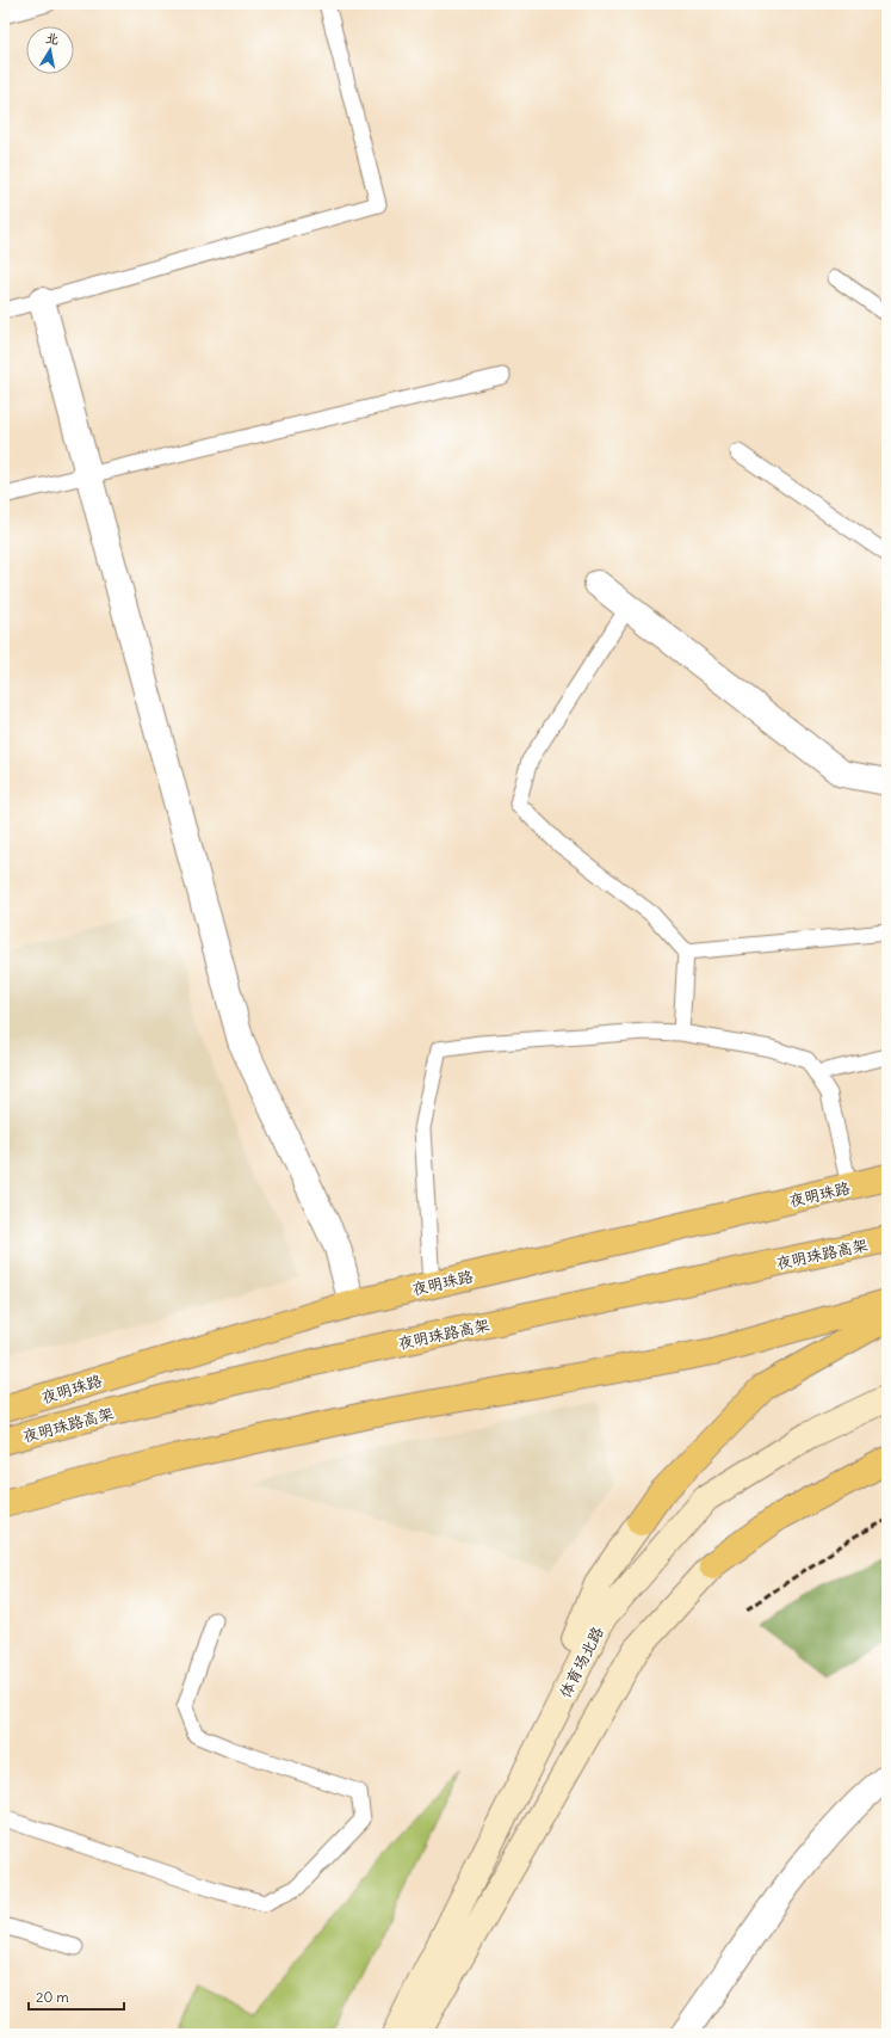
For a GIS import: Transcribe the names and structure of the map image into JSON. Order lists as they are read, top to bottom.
{
  "streets": {
    "main road": ["夜明珠路", "夜明珠路高架", "体育场北路"]
  },
  "scale_bar": "20 m",
  "north": "top"
}
